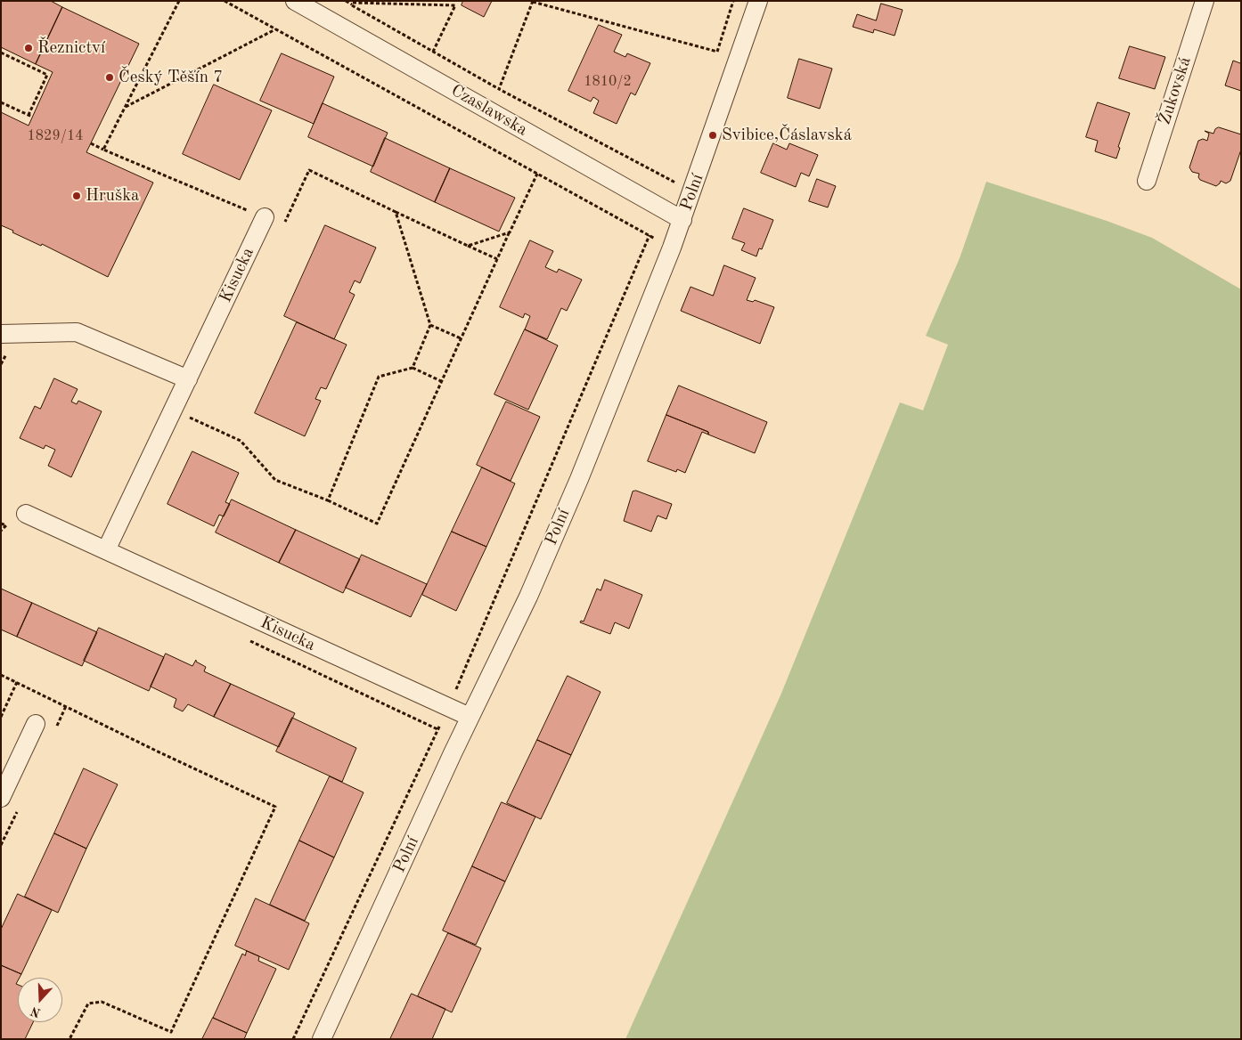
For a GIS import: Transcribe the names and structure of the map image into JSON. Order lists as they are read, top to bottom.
{
  "streets": {
    "street": [
      "Žukovská",
      "Czaslawska",
      "Polní",
      "Kisucka"
    ]
  },
  "crossings": [
    ["Czaslawska", "Polní"],
    ["Polní", "Kisucka"]
  ],
  "places": [
    "Řeznictví",
    "Český Těšín 7",
    "Svibice,Čáslavská",
    "Hruška"
  ],
  "house_numbers": ["1810/2", "1829/14"],
  "north": "bottom"
}
